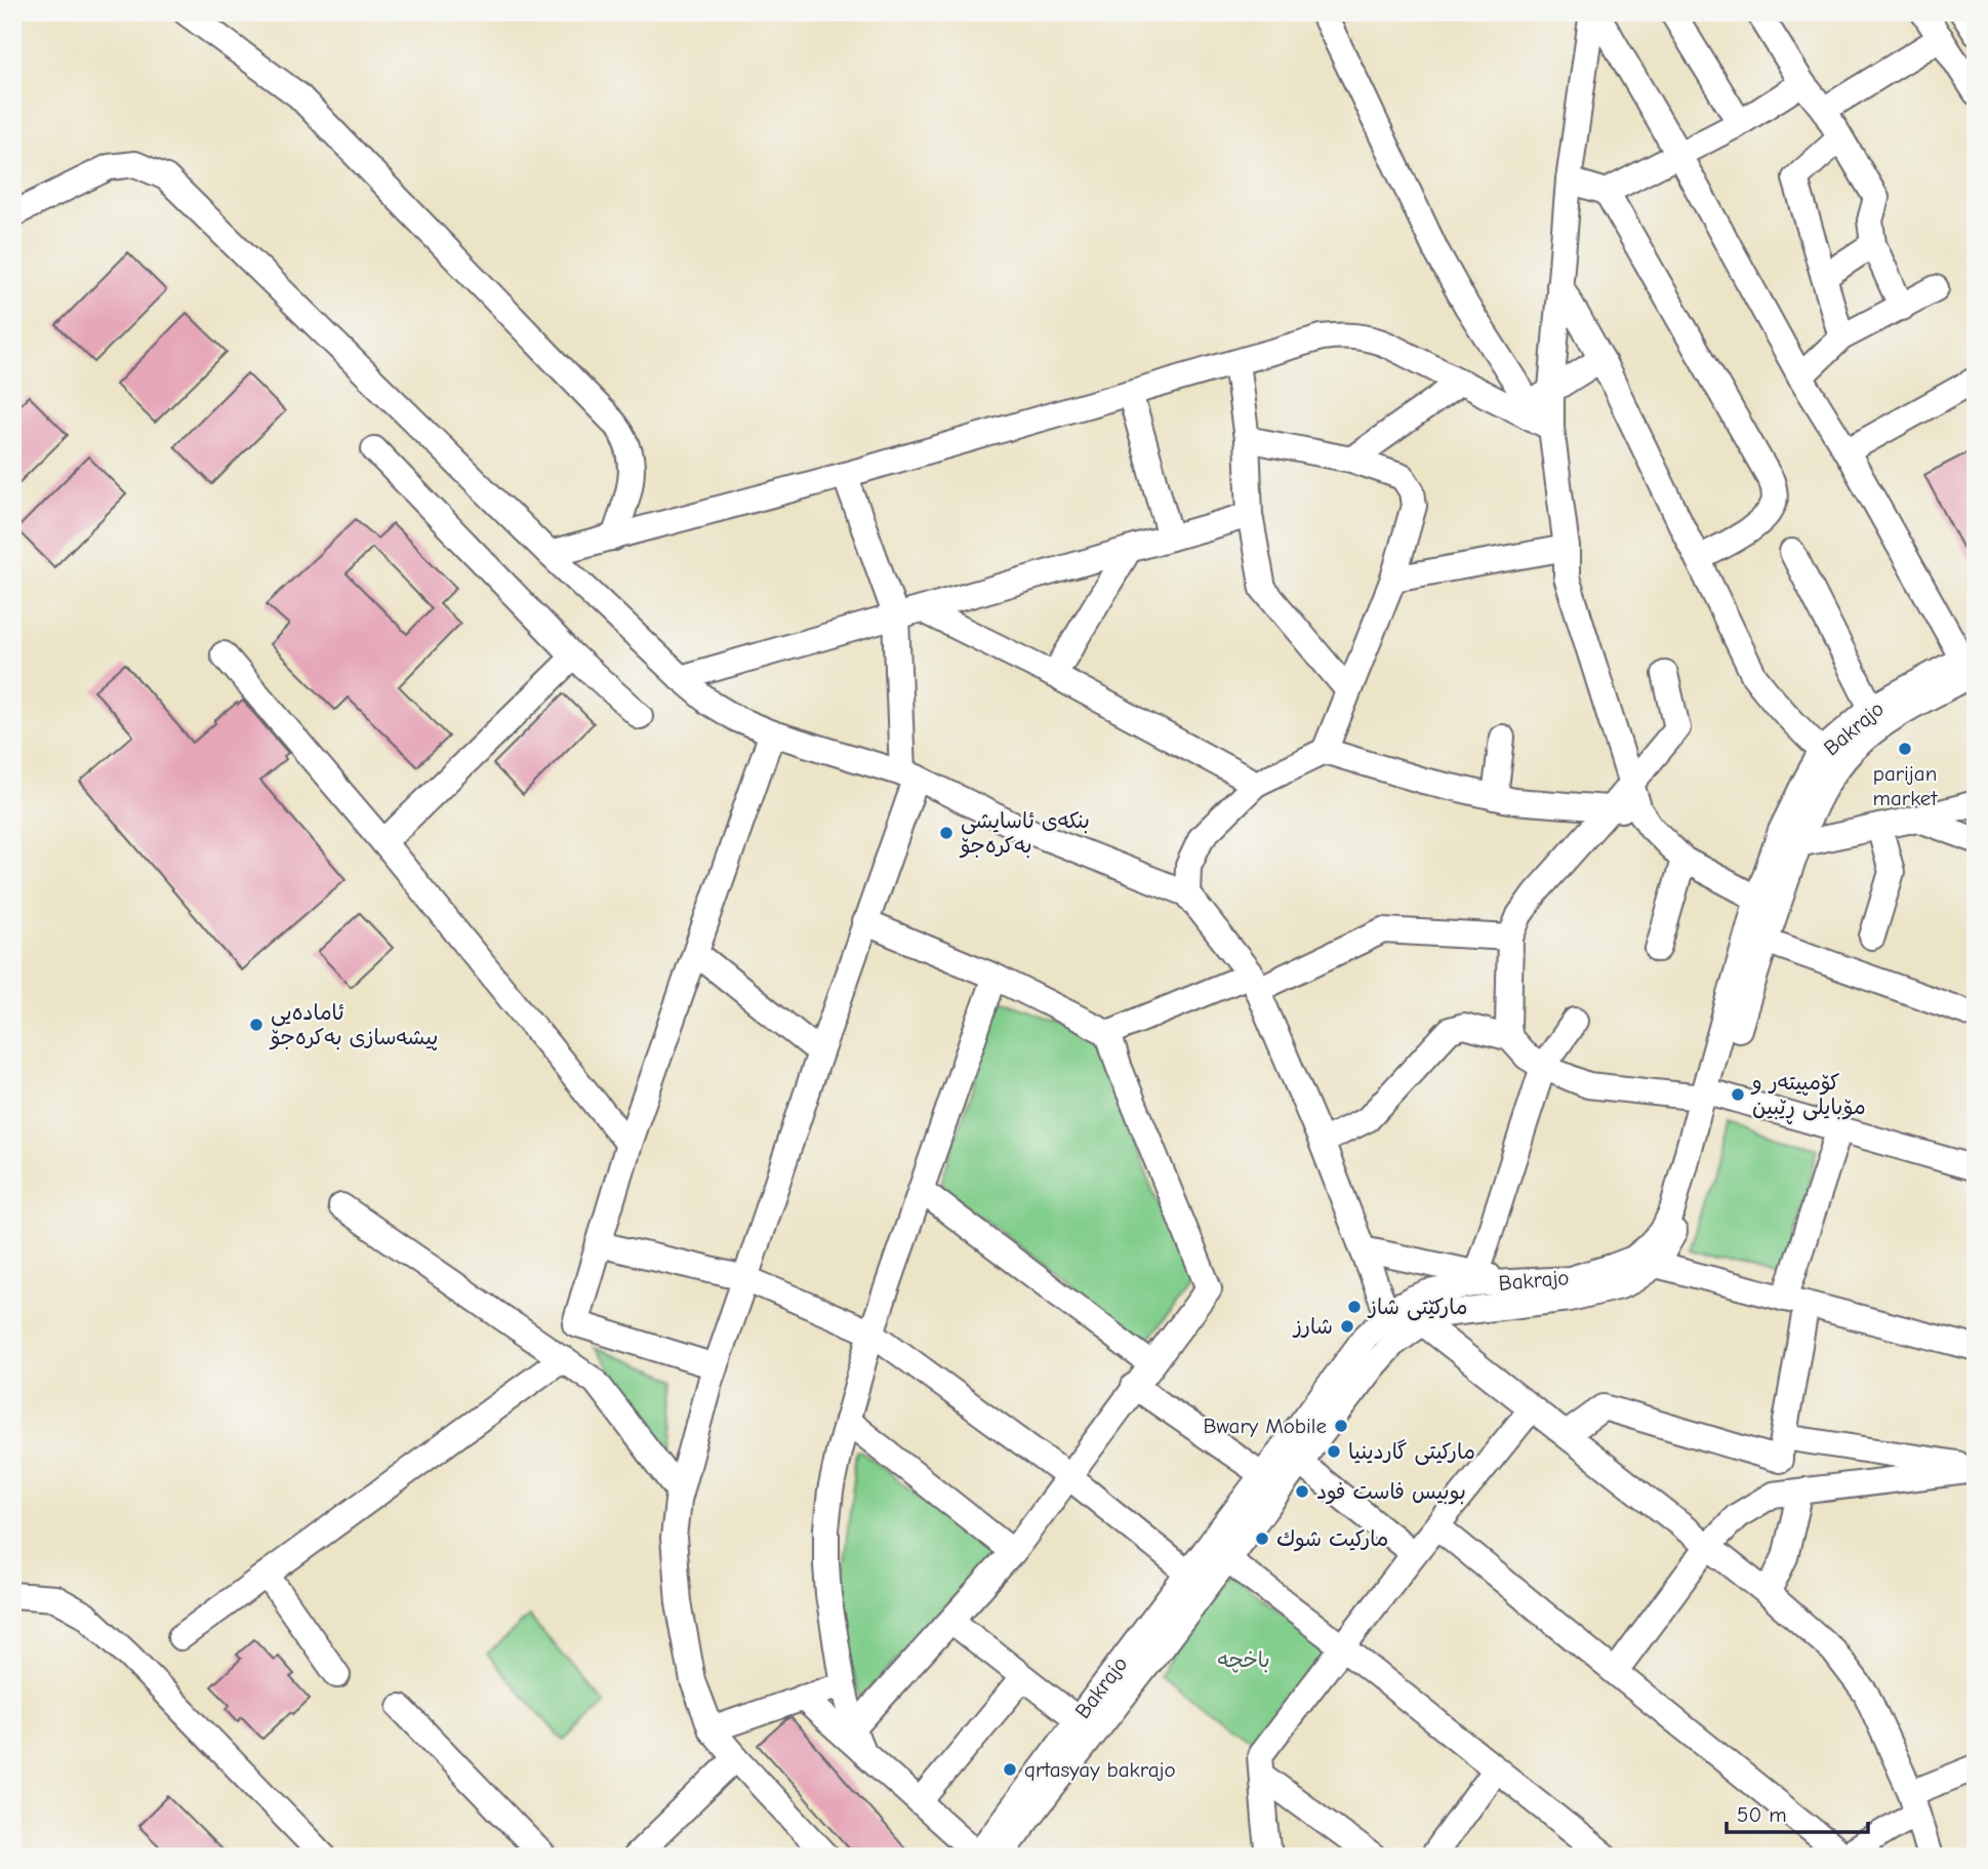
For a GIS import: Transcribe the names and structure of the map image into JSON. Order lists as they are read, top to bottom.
{
  "streets": {
    "street": ["Bakrajo"]
  },
  "parks": ["باخچە"],
  "places": [
    "parijan market",
    "بنکەی ئاسایشی بەکرەجۆ",
    "ئامادەیی پیشەسازی بەکرەجۆ",
    "کۆمپیتەر و مۆبایلی ڕێبین",
    "مارکێتی شاز",
    "شارز",
    "Bwary Mobile",
    "مارکیتی گاردینیا",
    "بوبيس فاست فود",
    "ماركيت شوك",
    "qrtasyay bakrajo"
  ],
  "scale_bar": "50 m"
}
